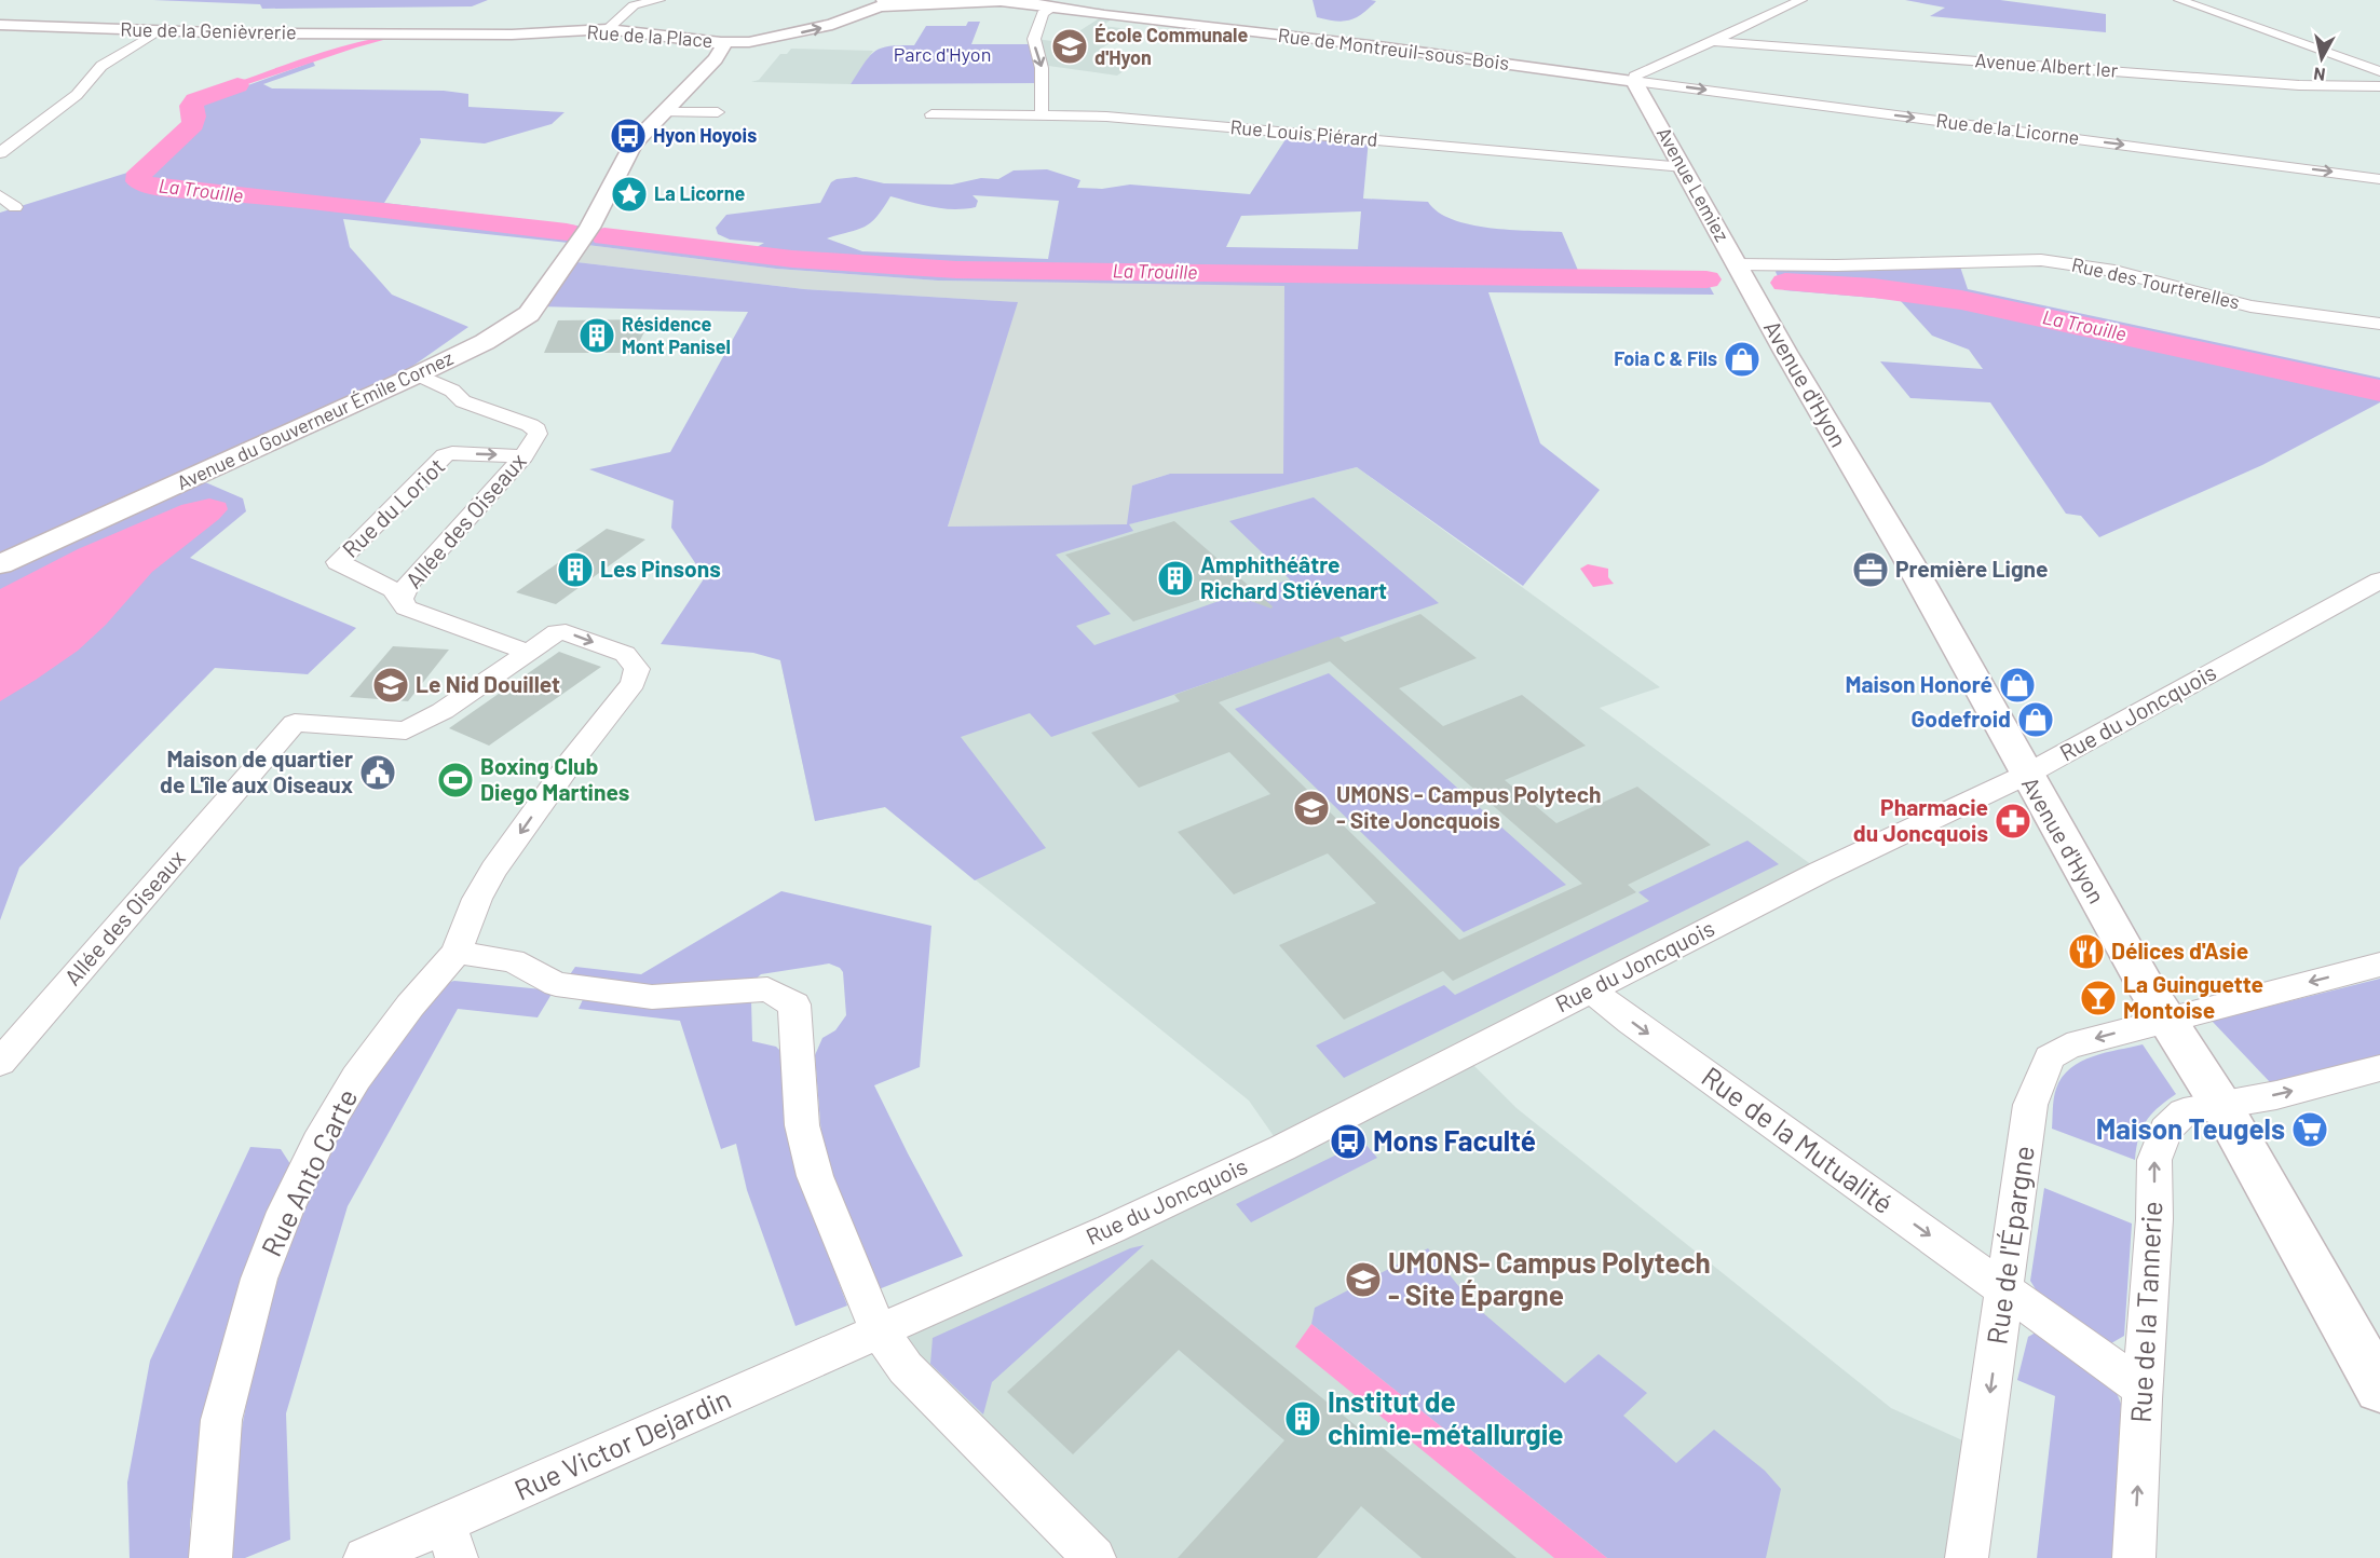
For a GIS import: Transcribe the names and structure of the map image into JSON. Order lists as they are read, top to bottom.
{
  "streets": {
    "street": [
      "Rue de la Genièvrerie",
      "Rue de la Place",
      "Rue de Montreuil-sous-Bois",
      "Avenue Albert Ier",
      "Rue de la Licorne",
      "Rue Louis Piérard",
      "Avenue Lemiez",
      "Rue des Tourterelles",
      "Avenue d'Hyon",
      "Avenue du Gouverneur Émile Cornez",
      "Rue du Loriot",
      "Allée des Oiseaux",
      "Rue du Joncquois",
      "Rue de la Mutualité",
      "Rue Anto Carte",
      "Rue de l'Épargne",
      "Rue de la Tannerie",
      "Rue Victor Dejardin"
    ]
  },
  "crossings": [
    ["Rue de la Genièvrerie", "Rue de la Place"],
    ["Rue de la Place", "Avenue du Gouverneur Émile Cornez"],
    ["Rue de Montreuil-sous-Bois", "Rue de la Licorne"],
    ["Rue de Montreuil-sous-Bois", "Avenue Lemiez"],
    ["Rue de la Licorne", "Avenue Lemiez"],
    ["Rue Louis Piérard", "Avenue Lemiez"],
    ["Avenue Lemiez", "Rue des Tourterelles"],
    ["Avenue Lemiez", "Avenue d'Hyon"],
    ["Avenue d'Hyon", "Rue du Joncquois"],
    ["Avenue d'Hyon", "Rue de l'Épargne"],
    ["Avenue d'Hyon", "Rue de la Tannerie"],
    ["Avenue du Gouverneur Émile Cornez", "Allée des Oiseaux"],
    ["Rue du Loriot", "Allée des Oiseaux"],
    ["Allée des Oiseaux", "Rue Anto Carte"],
    ["Rue du Joncquois", "Rue de la Mutualité"],
    ["Rue du Joncquois", "Rue Victor Dejardin"],
    ["Rue de la Mutualité", "Rue de l'Épargne"],
    ["Rue de la Mutualité", "Rue de la Tannerie"]
  ],
  "one_way": ["Rue de la Mutualité", "Rue de l'Épargne", "Rue de la Tannerie"],
  "water": ["La Trouille"],
  "parks": ["Parc d'Hyon"],
  "places": {
    "school or university": [
      "École Communale d'Hyon",
      "Le Nid Douillet",
      "UMONS - Campus Polytech - Site Joncquois",
      "UMONS- Campus Polytech - Site Épargne"
    ],
    "bus stop": ["Hyon Hoyois", "Mons Faculté"],
    "place": ["La Licorne"],
    "building": [
      "Résidence Mont Panisel",
      "Les Pinsons",
      "Amphithéâtre Richard Stiévenart",
      "Institut de chimie-métallurgie"
    ],
    "shop": ["Foia C & Fils", "Maison Honoré", "Godefroid"],
    "office": ["Première Ligne"],
    "public building": ["Maison de quartier de L'île aux Oiseaux"],
    "sports": ["Boxing Club Diego Martines"],
    "pharmacy": ["Pharmacie du Joncquois"],
    "restaurant": ["Délices d'Asie"],
    "bar": ["La Guinguette Montoise"],
    "supermarket": ["Maison Teugels"]
  },
  "north": "bottom"
}
